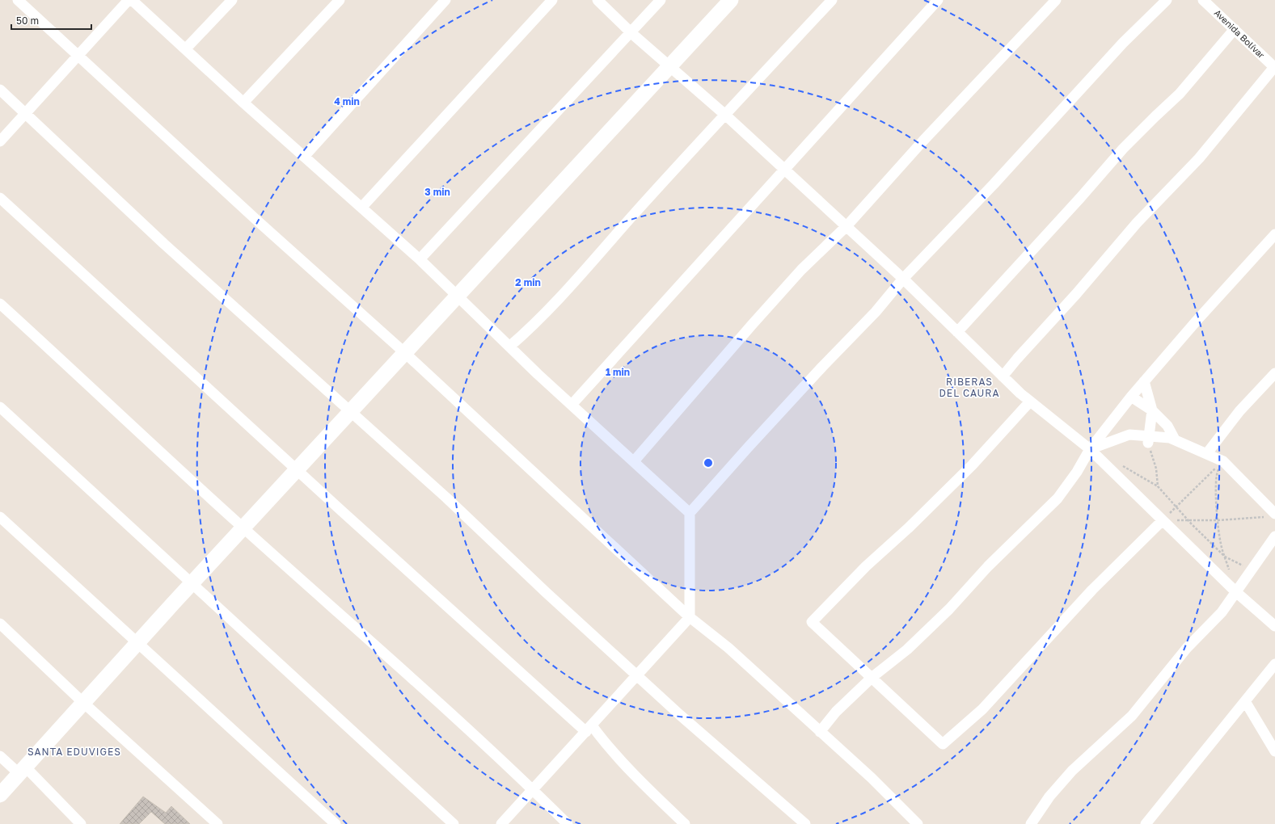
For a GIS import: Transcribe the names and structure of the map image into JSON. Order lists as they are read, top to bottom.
{
  "streets": {
    "street": ["Avenida Bolívar"]
  },
  "districts": ["RIBERAS DEL CAURA", "SANTA EDUVIGES"],
  "scale_bar": "50 m",
  "rings": [
    "4 min",
    "3 min",
    "2 min",
    "1 min"
  ]
}
